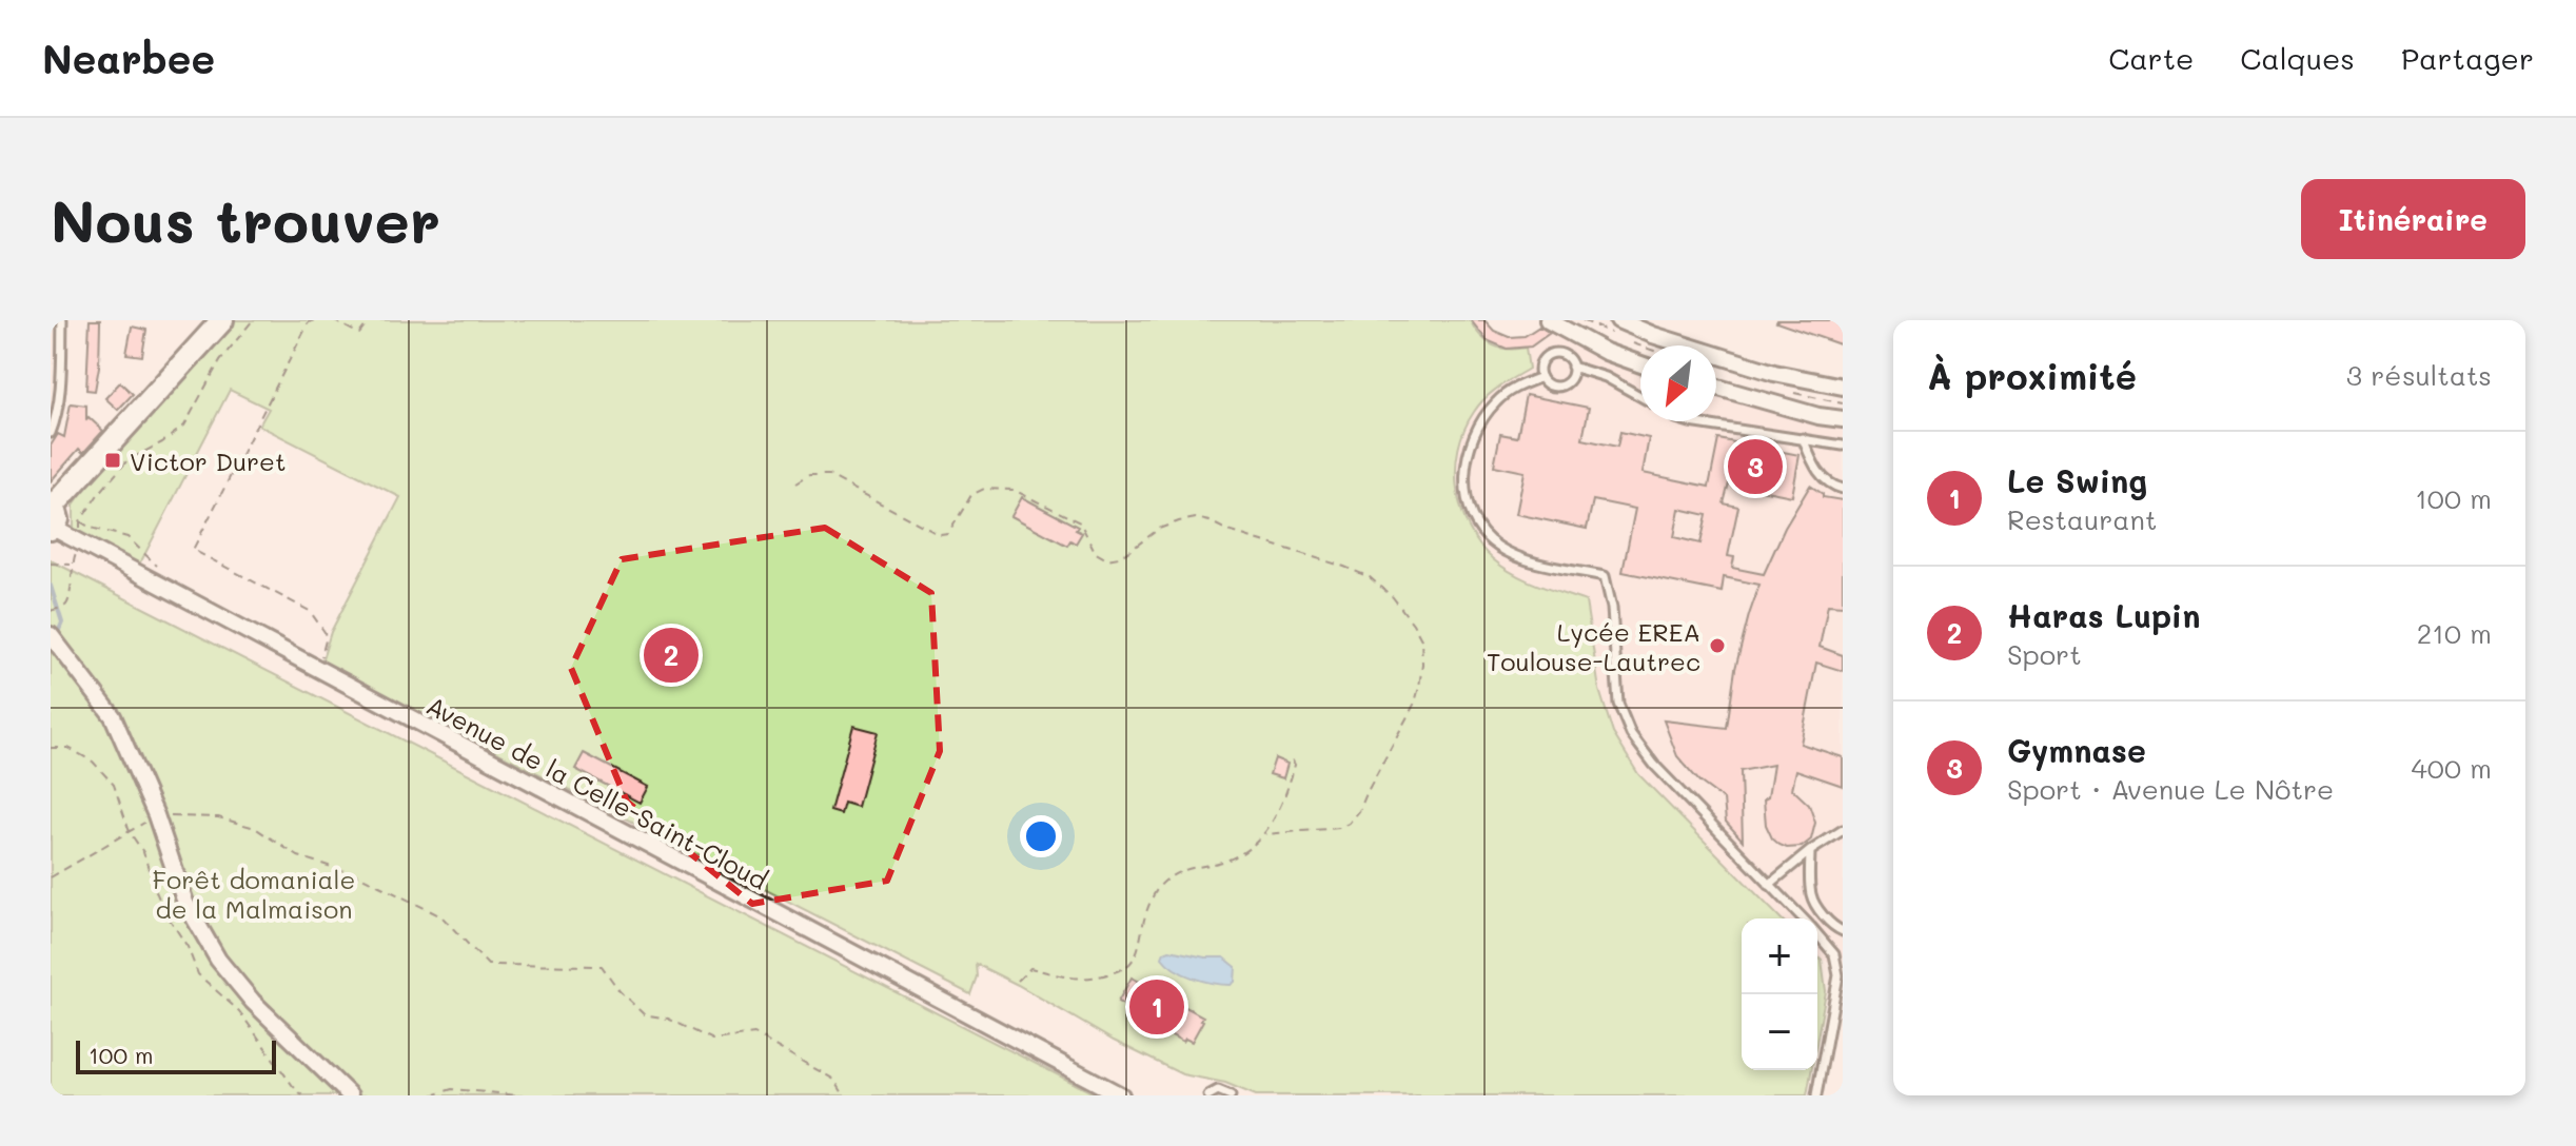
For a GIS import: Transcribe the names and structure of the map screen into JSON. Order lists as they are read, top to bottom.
{
  "streets": {
    "street": ["Avenue de la Celle-Saint-Cloud"]
  },
  "parks": ["Forêt domaniale de la Malmaison"],
  "places": {
    "transit": ["Victor Duret"],
    "other": ["Lycée EREA Toulouse-Lautrec"]
  },
  "scale_bar": "100 m",
  "north": "bottom left",
  "page": {
    "header": "Nearbee",
    "nav": ["Carte", "Calques", "Partager"],
    "buttons": "Itinéraire",
    "title": "Nous trouver",
    "heading": ["À proximité", "3 résultats"],
    "list": [
      {
        "mark": "1",
        "name": "Le Swing",
        "note": "Restaurant",
        "value": "100 m"
      },
      {
        "mark": "2",
        "name": "Haras Lupin",
        "note": "Sport",
        "value": "210 m"
      },
      {
        "mark": "3",
        "name": "Gymnase",
        "note": "Sport · Avenue Le Nôtre",
        "value": "400 m"
      }
    ],
    "pins": ["3", "2", "1"],
    "map_buttons": ["+", "−"],
    "scale": "100 m"
  }
}
